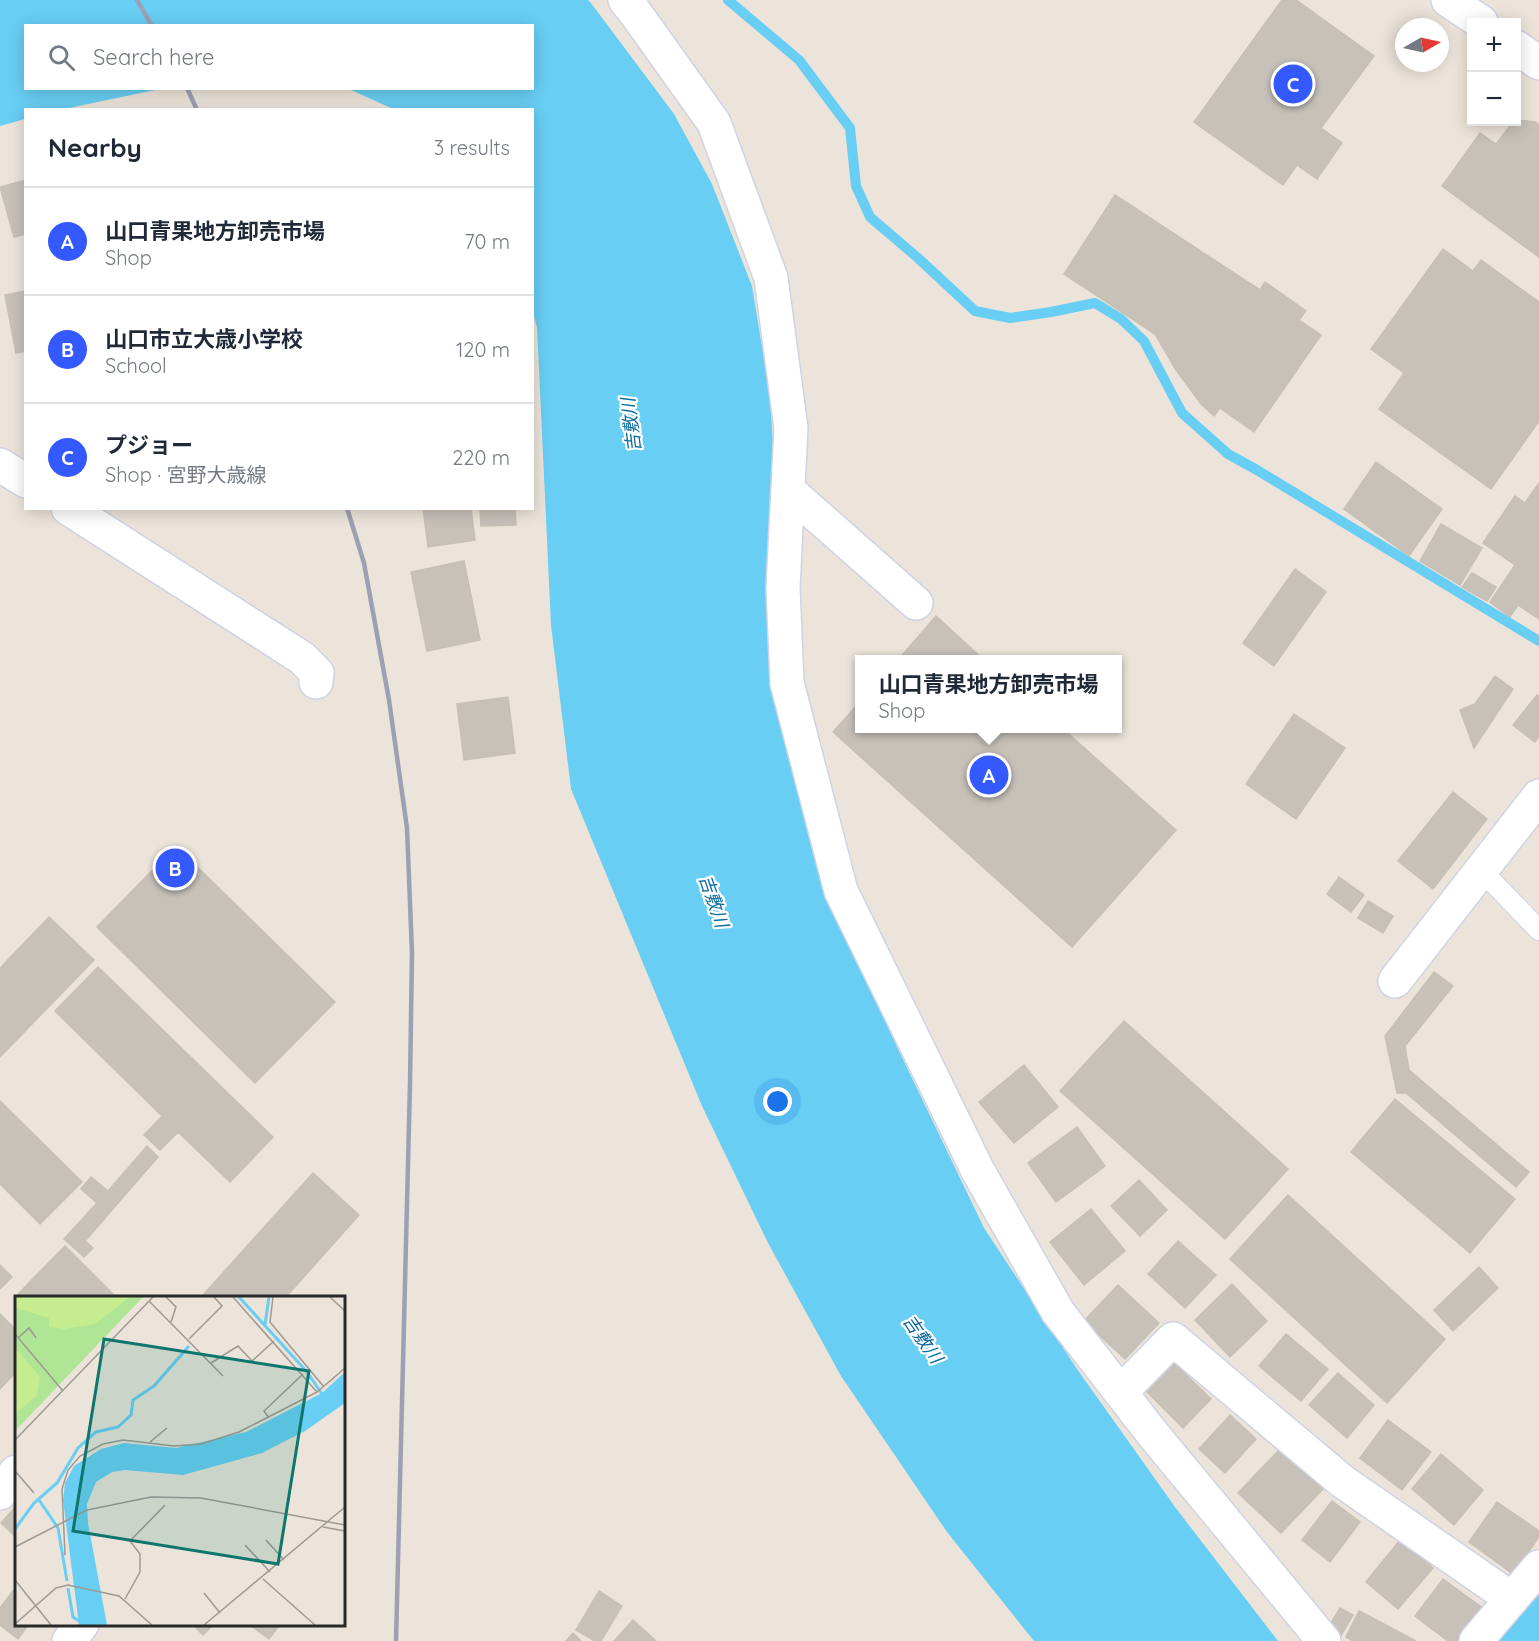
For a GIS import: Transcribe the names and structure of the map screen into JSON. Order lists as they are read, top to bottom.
{
  "water": ["吉敷川"],
  "north": "right",
  "page": {
    "map_buttons": ["+", "−"],
    "search": "Search here",
    "pins": ["C", "A", "B"],
    "heading": ["Nearby", "3 results"],
    "list": [
      {
        "mark": "A",
        "name": "山口青果地方卸売市場",
        "note": "Shop",
        "value": "70 m"
      },
      {
        "mark": "B",
        "name": "山口市立大歳小学校",
        "note": "School",
        "value": "120 m"
      },
      {
        "mark": "C",
        "name": "プジョー",
        "note": "Shop · 宮野大歳線",
        "value": "220 m"
      }
    ],
    "popup": ["山口青果地方卸売市場", "Shop"]
  }
}
